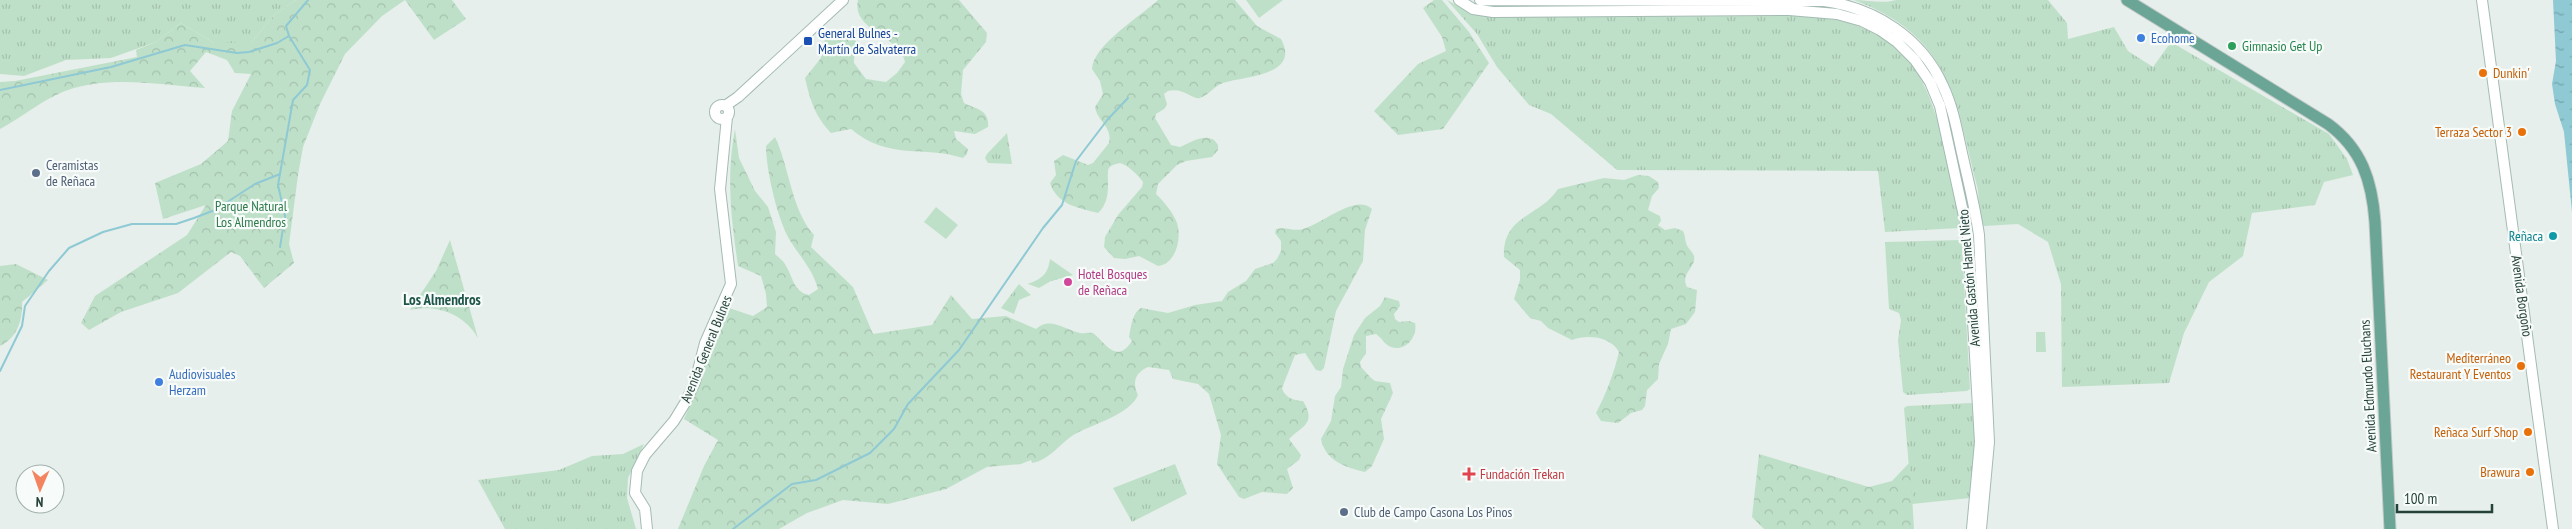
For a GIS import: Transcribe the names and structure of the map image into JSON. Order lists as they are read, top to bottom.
{
  "streets": {
    "main road": [
      "Avenida Gastón Hamel Nieto",
      "Avenida Borgoño",
      "Avenida General Bulnes",
      "Avenida Edmundo Eluchans"
    ]
  },
  "districts": ["Los Almendros"],
  "parks": ["Parque Natural Los Almendros"],
  "places": {
    "other": [
      "Ecohome",
      "Gimnasio Get Up",
      "Dunkin'",
      "Terraza Sector 3",
      "Ceramistas de Reñaca",
      "Reñaca",
      "Hotel Bosques de Reñaca",
      "Mediterráneo Restaurant Y Eventos",
      "Audiovisuales Herzam",
      "Reñaca Surf Shop",
      "Brawura",
      "Club de Campo Casona Los Pinos"
    ],
    "transit": ["General Bulnes - Martín de Salvaterra"],
    "health": ["Fundación Trekan"]
  },
  "scale_bar": "100 m",
  "north": "bottom"
}
